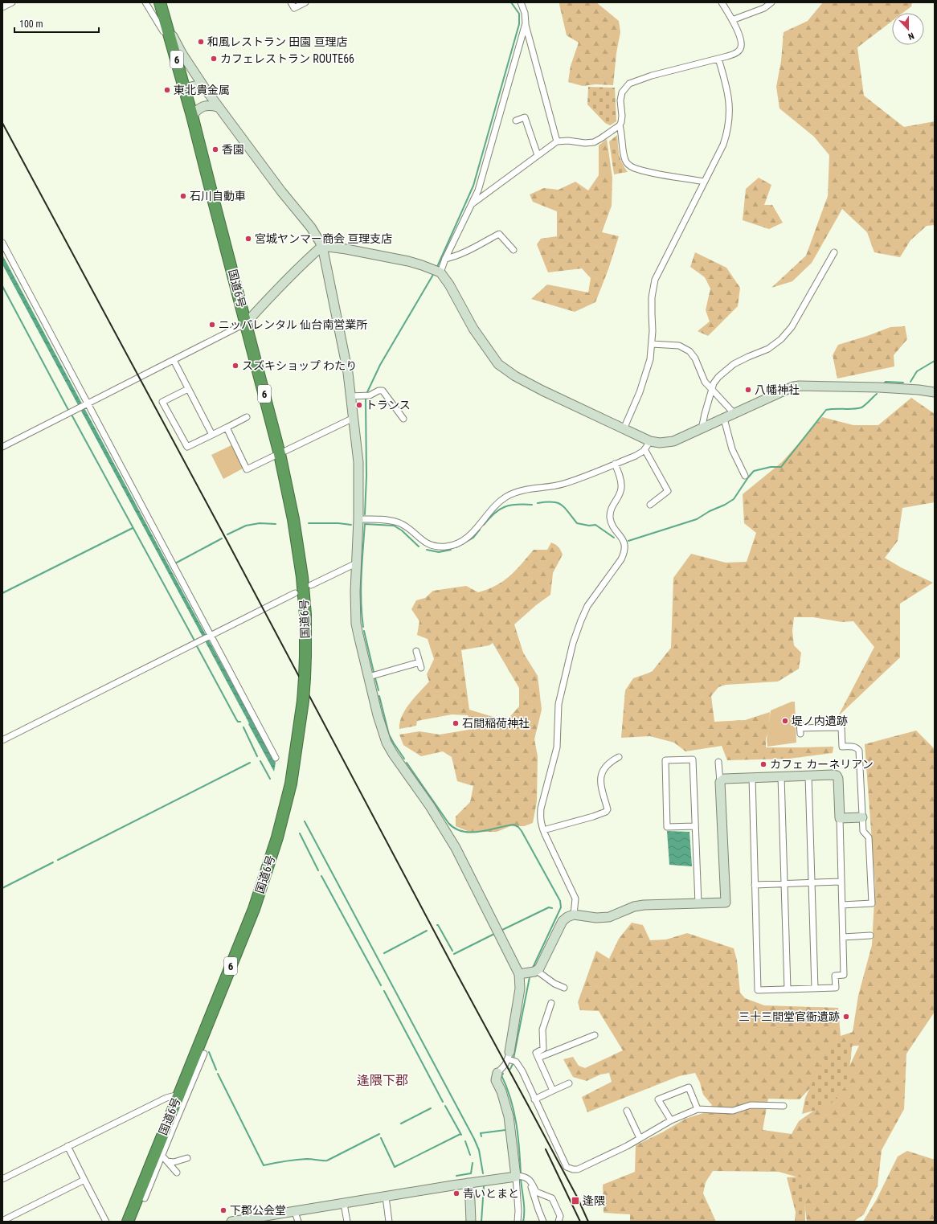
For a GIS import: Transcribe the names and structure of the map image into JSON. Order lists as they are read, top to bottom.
{
  "streets": {
    "highway": ["6", "国道6号"]
  },
  "districts": ["逢隈下郡"],
  "places": {
    "other": [
      "和風レストラン 田園 亘理店",
      "カフェレストラン ROUTE66",
      "東北貴金属",
      "香園",
      "石川自動車",
      "宮城ヤンマー商会 亘理支店",
      "ニッパレンタル 仙台南営業所",
      "スズキショップ わたり",
      "八幡神社",
      "トランス",
      "堤ノ内遺跡",
      "石間稲荷神社",
      "カフェ カーネリアン",
      "三十三間堂官衙遺跡",
      "青いとまと",
      "下郡公会堂"
    ],
    "transit": ["逢隈"]
  },
  "scale_bar": "100 m",
  "north": "bottom"
}
